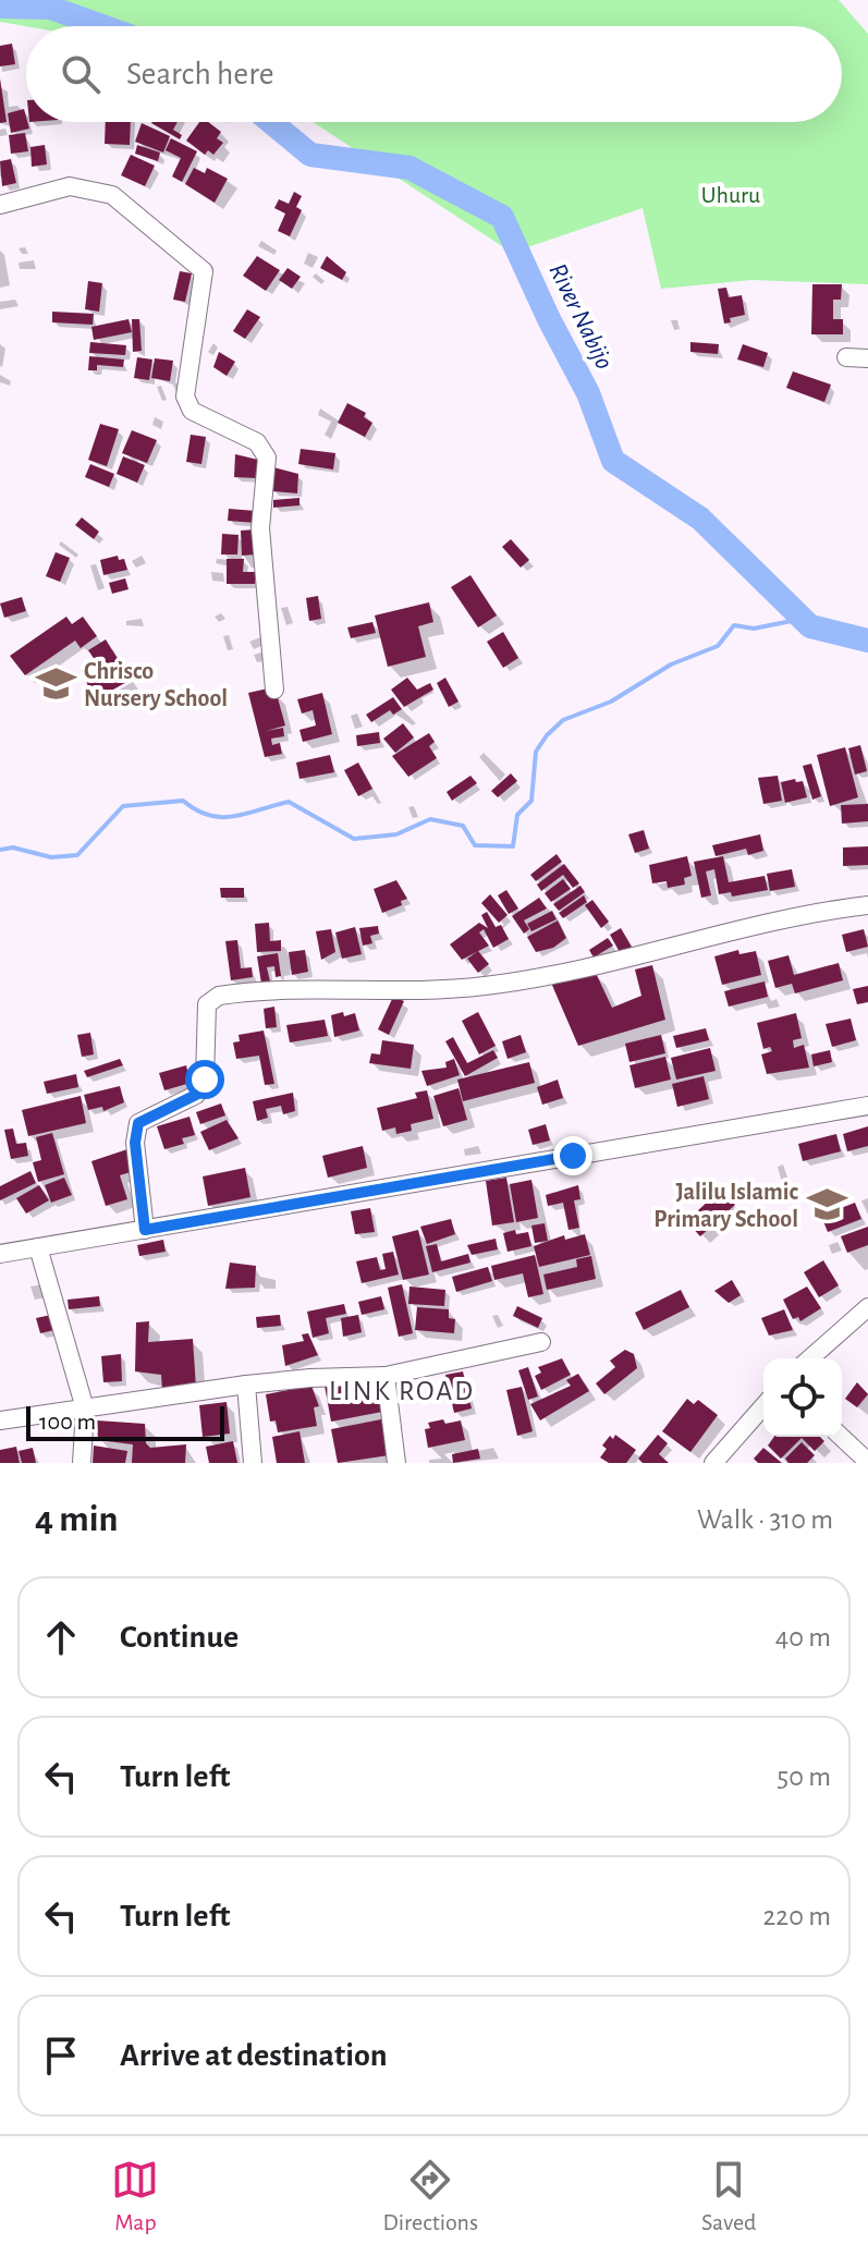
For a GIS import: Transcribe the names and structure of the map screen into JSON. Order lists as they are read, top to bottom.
{
  "districts": ["LINK ROAD"],
  "water": ["River Nabijo"],
  "parks": ["Uhuru"],
  "places": {
    "school or university": ["Chrisco Nursery School", "Jalilu Islamic Primary School"]
  },
  "scale_bar": "100 m",
  "page": {
    "search": "Search here",
    "scale": "100 m",
    "heading": ["4 min", "Walk · 310 m"],
    "list": [
      ["Continue", "40 m"],
      ["Turn left", "50 m"],
      ["Turn left", "220 m"],
      "Arrive at destination"
    ],
    "nav": ["Map", "Directions", "Saved"]
  }
}
